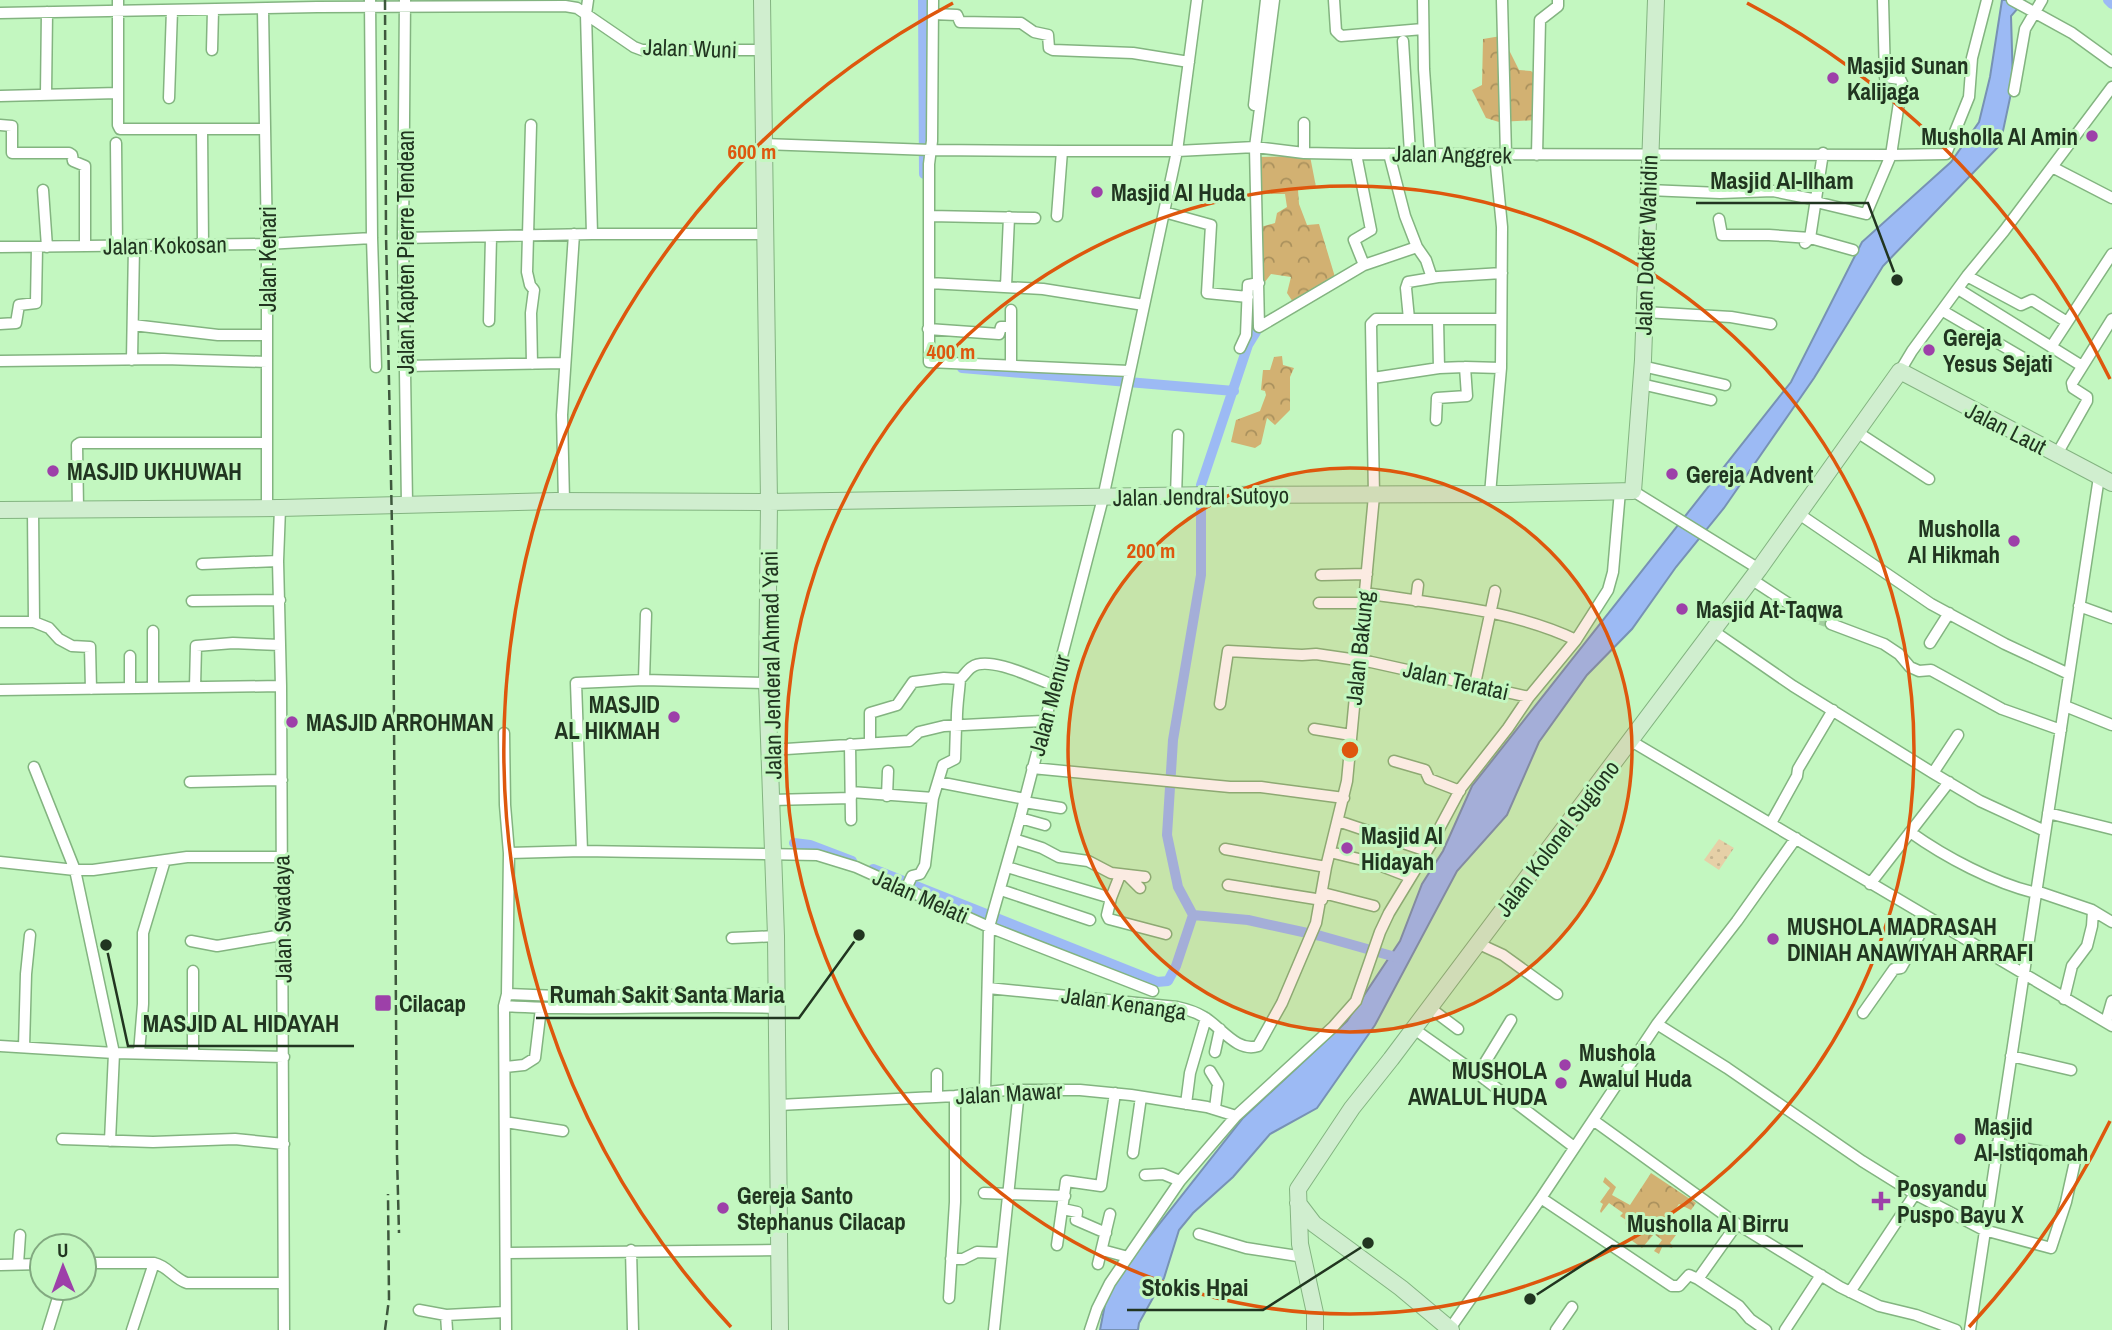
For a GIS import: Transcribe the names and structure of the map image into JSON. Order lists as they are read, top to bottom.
{
  "streets": {
    "street": [
      "Jalan Wuni",
      "Jalan Anggrek",
      "Jalan Kokosan",
      "Jalan Dokter Wahidin",
      "Jalan Kapten Pierre Tendean",
      "Jalan Kenari",
      "Jalan Laut",
      "Jalan Jendral Sutoyo",
      "Jalan Bakung",
      "Jalan Jenderal Ahmad Yani",
      "Jalan Teratai",
      "Jalan Menur",
      "Jalan Kolonel Sugiono",
      "Jalan Melati",
      "Jalan Swadaya",
      "Jalan Kenanga",
      "Jalan Mawar"
    ]
  },
  "crossings": [
    ["Jalan Wuni", "Jalan Kapten Pierre Tendean"],
    ["Jalan Wuni", "Jalan Kenari"],
    ["Jalan Wuni", "Jalan Jenderal Ahmad Yani"],
    ["Jalan Anggrek", "Jalan Dokter Wahidin"],
    ["Jalan Anggrek", "Jalan Jenderal Ahmad Yani"],
    ["Jalan Anggrek", "Jalan Menur"],
    ["Jalan Kokosan", "Jalan Kenari"],
    ["Jalan Dokter Wahidin", "Jalan Jendral Sutoyo"],
    ["Jalan Kapten Pierre Tendean", "Jalan Jendral Sutoyo"],
    ["Jalan Kenari", "Jalan Jendral Sutoyo"],
    ["Jalan Kenari", "Jalan Swadaya"],
    ["Jalan Laut", "Jalan Kolonel Sugiono"],
    ["Jalan Jendral Sutoyo", "Jalan Bakung"],
    ["Jalan Jendral Sutoyo", "Jalan Jenderal Ahmad Yani"],
    ["Jalan Jendral Sutoyo", "Jalan Menur"],
    ["Jalan Jendral Sutoyo", "Jalan Swadaya"],
    ["Jalan Bakung", "Jalan Teratai"],
    ["Jalan Bakung", "Jalan Kenanga"],
    ["Jalan Jenderal Ahmad Yani", "Jalan Melati"],
    ["Jalan Jenderal Ahmad Yani", "Jalan Mawar"],
    ["Jalan Menur", "Jalan Melati"],
    ["Jalan Melati", "Jalan Kenanga"],
    ["Jalan Melati", "Jalan Mawar"]
  ],
  "places": {
    "other": [
      "Masjid Sunan Kalijaga",
      "Musholla Al Amin",
      "Masjid Al Huda",
      "Masjid Al-Ilham",
      "Gereja Yesus Sejati",
      "MASJID UKHUWAH",
      "Gereja Advent",
      "Musholla Al Hikmah",
      "Masjid At-Taqwa",
      "MASJID AL HIKMAH",
      "MASJID ARROHMAN",
      "Masjid Al Hidayah",
      "Rumah Sakit Santa Maria",
      "MUSHOLA MADRASAH DINIAH ANAWIYAH ARRAFI",
      "MASJID AL HIDAYAH",
      "Mushola Awalul Huda",
      "MUSHOLA AWALUL HUDA",
      "Masjid Al-Istiqomah",
      "Gereja Santo Stephanus Cilacap",
      "Stokis Hpai",
      "Musholla Al Birru"
    ],
    "transit": ["Cilacap"],
    "health": ["Posyandu Puspo Bayu X"]
  },
  "north": "top",
  "rings": ["600 m", "400 m", "200 m"]
}
